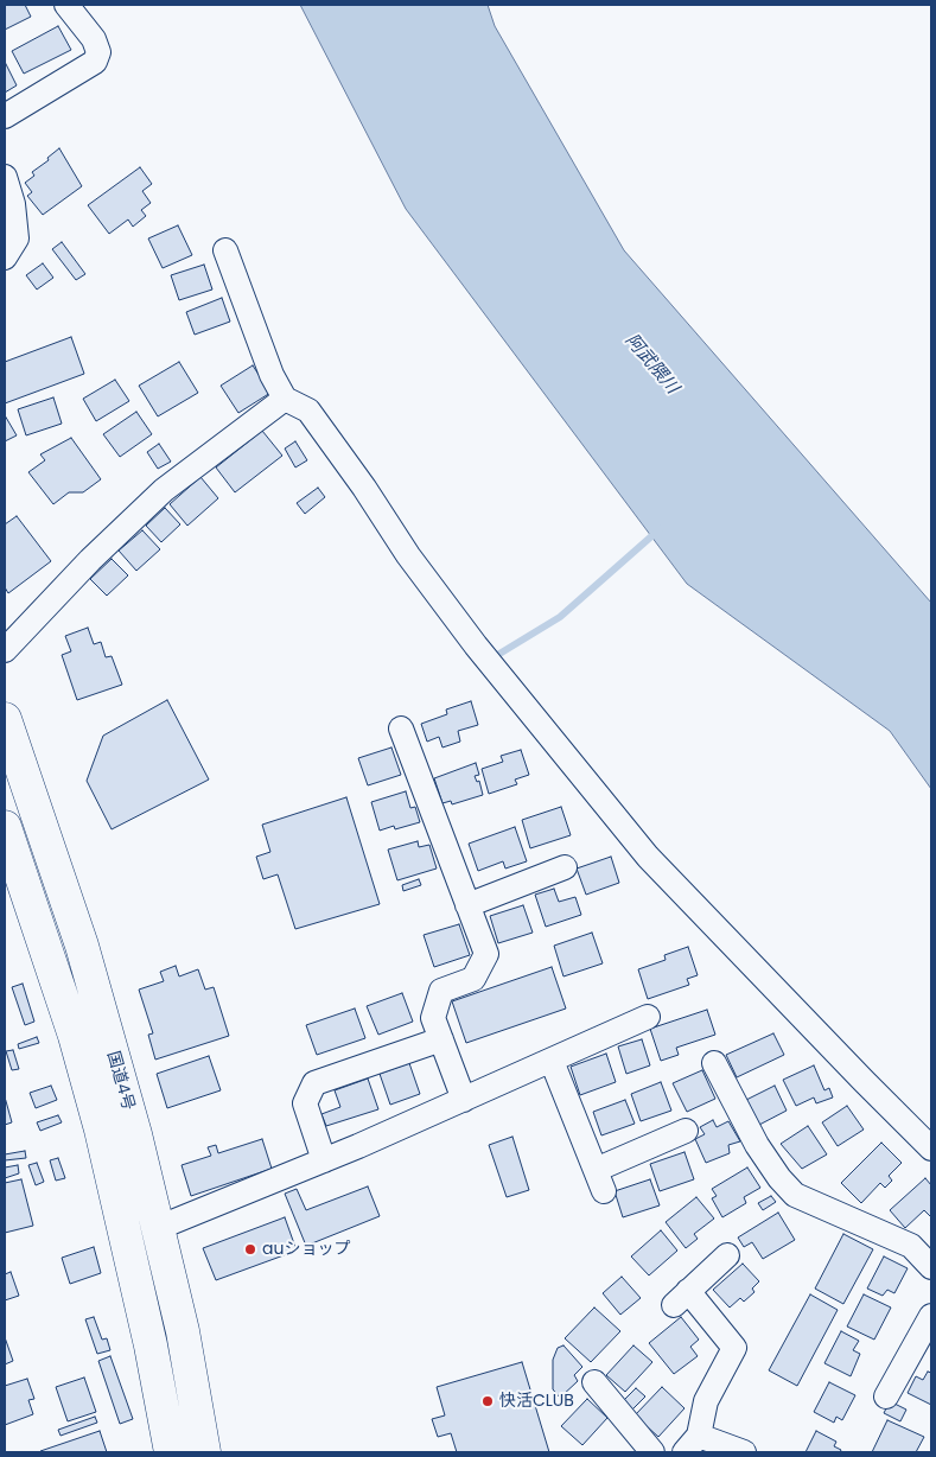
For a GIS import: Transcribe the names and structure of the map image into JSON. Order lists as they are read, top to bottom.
{
  "streets": {
    "highway": ["国道4号"]
  },
  "water": ["阿武隈川"],
  "places": ["auショップ", "快活CLUB"]
}
